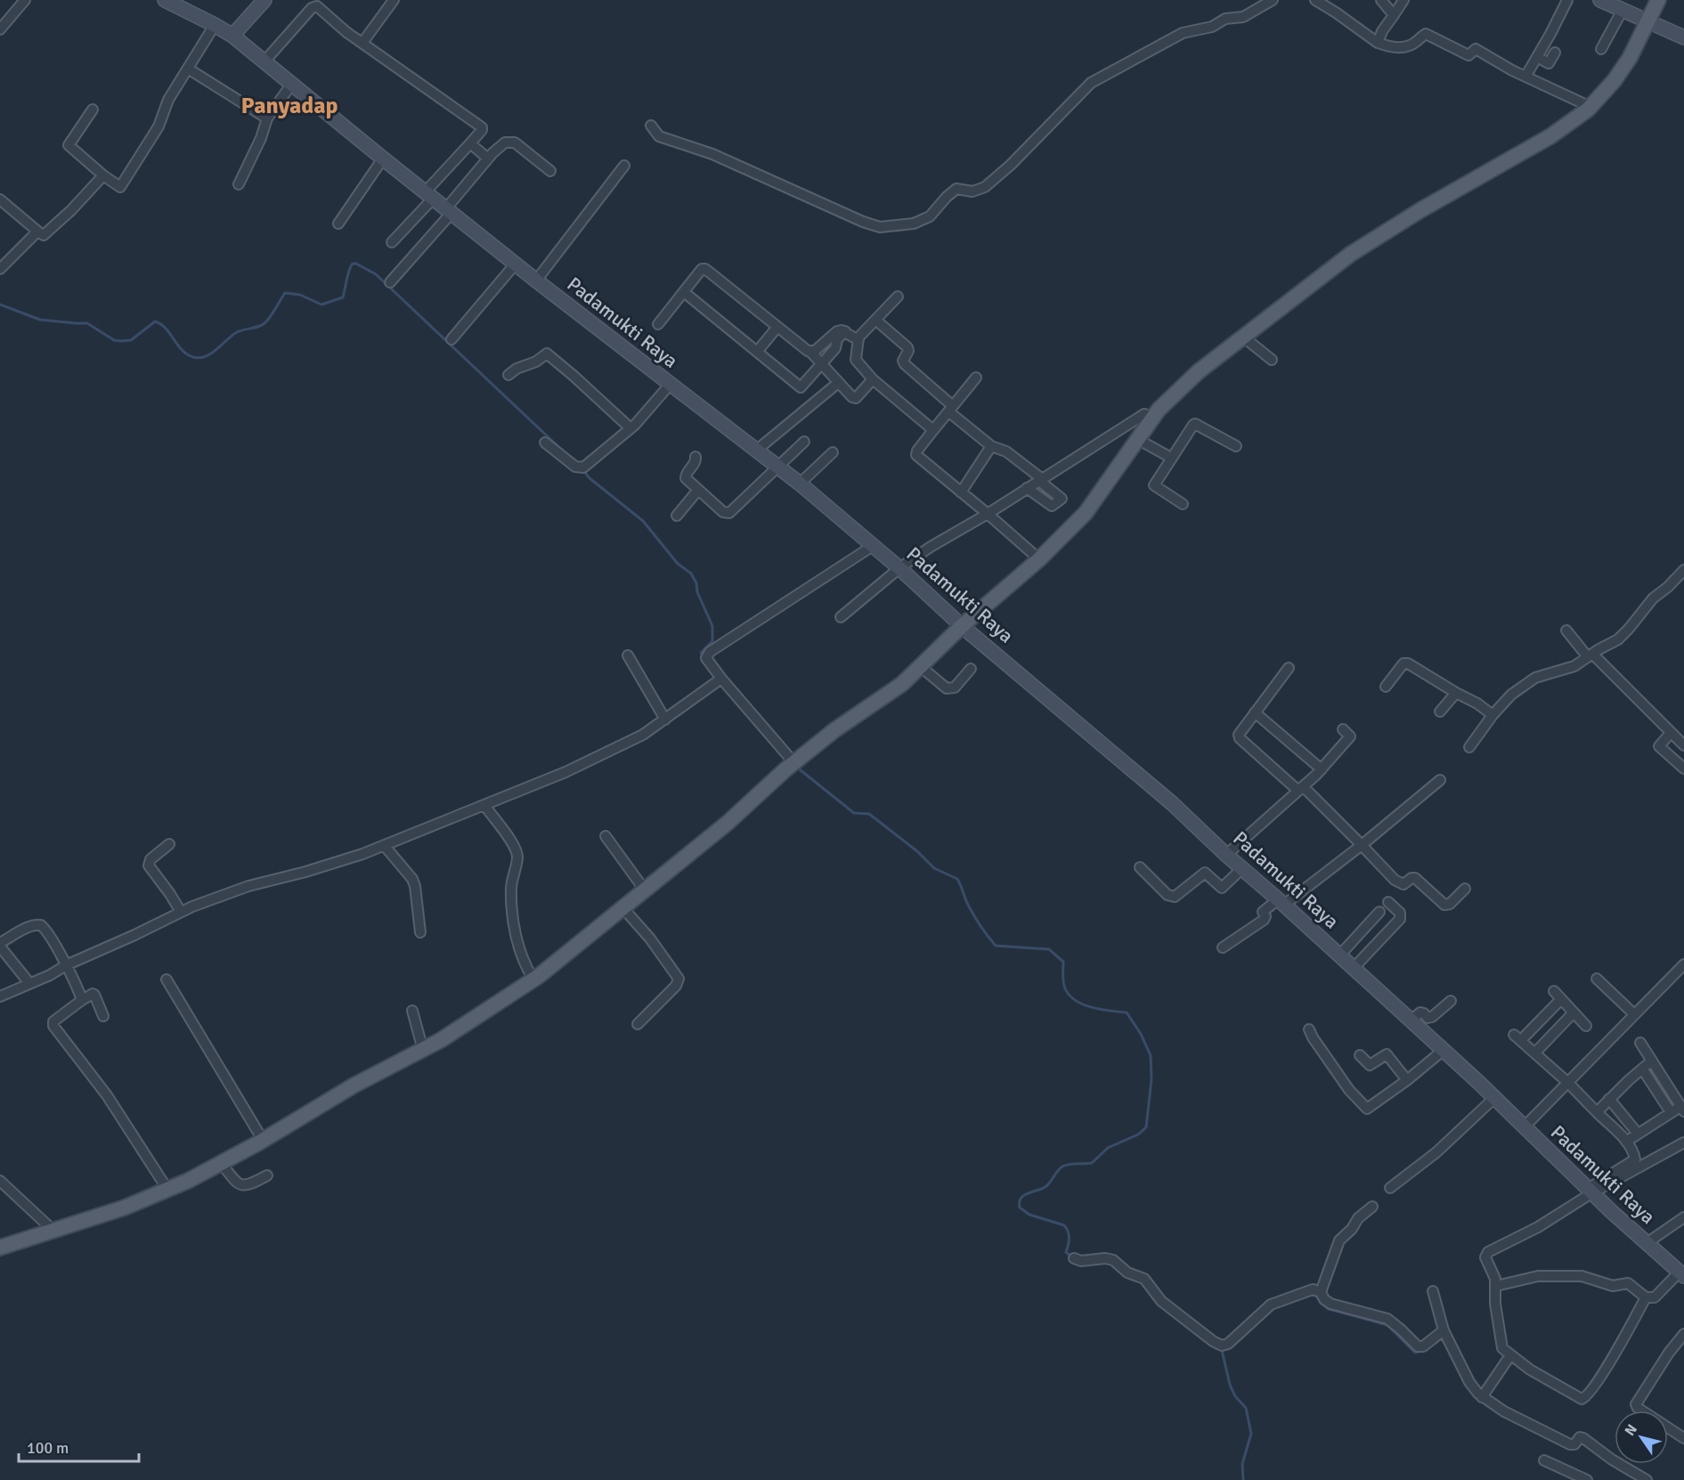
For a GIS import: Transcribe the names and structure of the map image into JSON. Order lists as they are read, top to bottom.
{
  "streets": {
    "street": ["Padamukti Raya"]
  },
  "districts": ["Panyadap"],
  "scale_bar": "100 m",
  "north": "top left"
}
